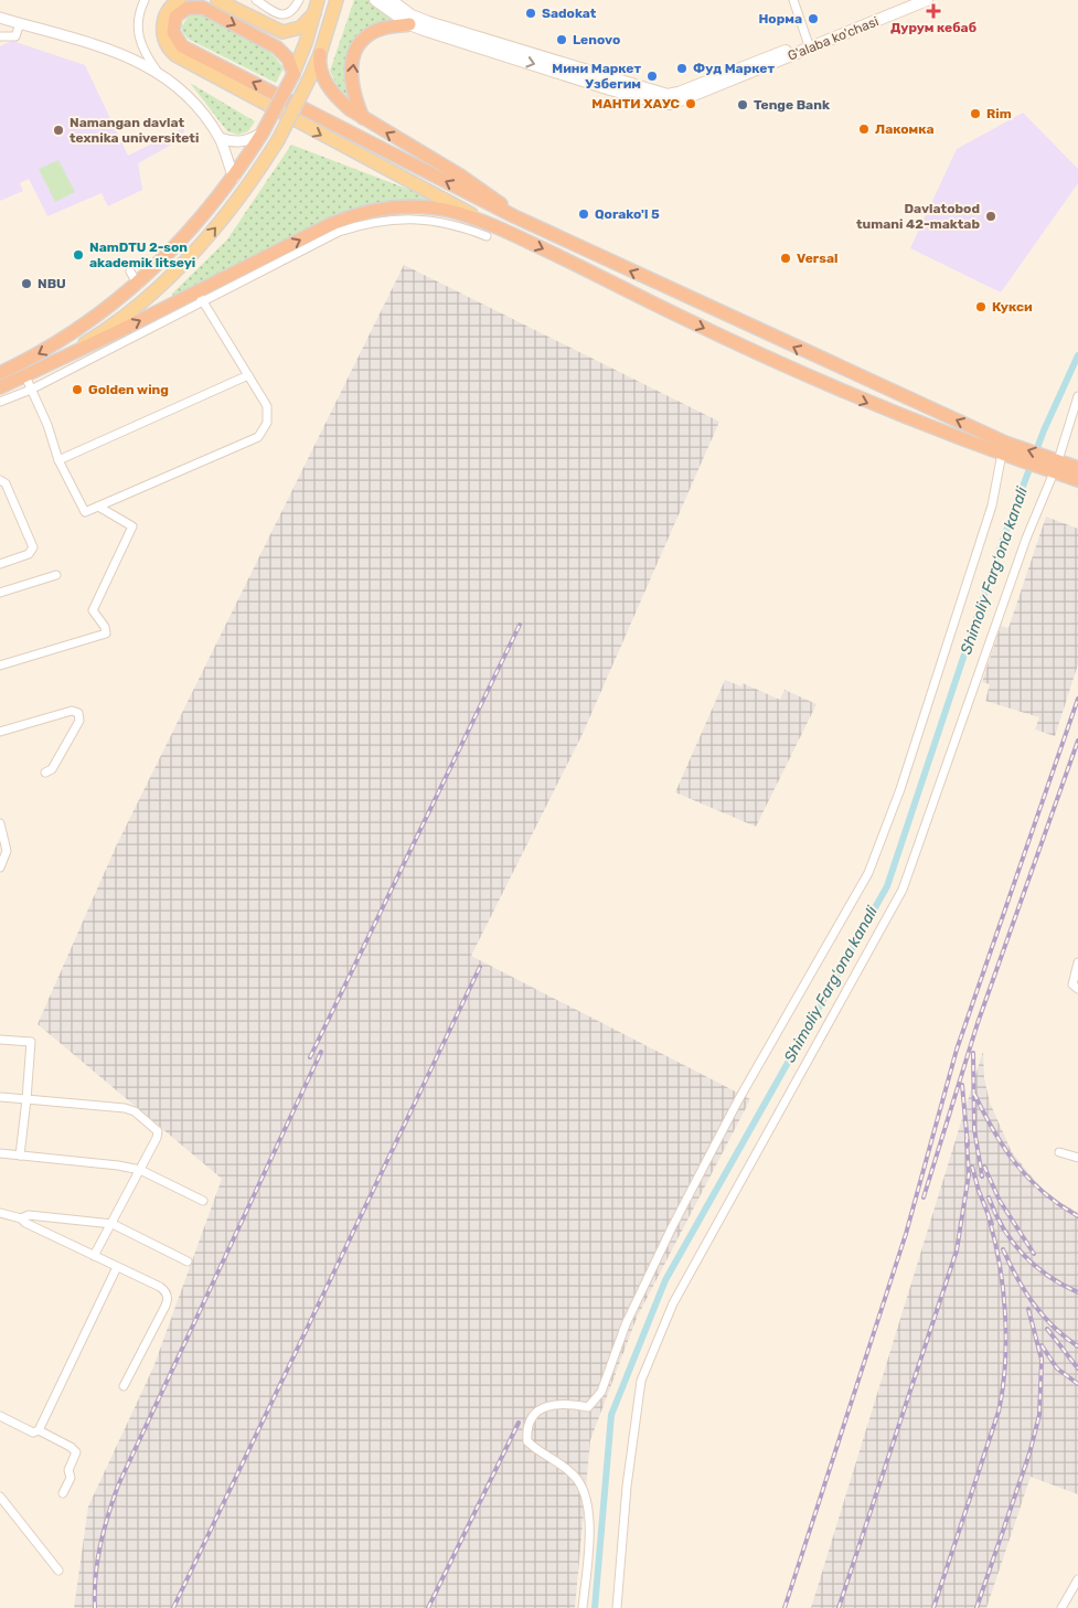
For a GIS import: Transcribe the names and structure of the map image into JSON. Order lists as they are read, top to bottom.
{
  "streets": {
    "main road": ["G'alaba ko'chasi"]
  },
  "water": ["Shimoliy Fargʻona kanali"],
  "places": {
    "health": ["Дурум кебаб"],
    "other": [
      "Sadokat",
      "Норма",
      "Lenovo",
      "Фуд Маркет",
      "Мини Маркет Узбегим",
      "МАНТИ ХАУС",
      "Tenge Bank",
      "Rim",
      "Лакомка",
      "Namangan davlat texnika universiteti",
      "Qorako'l 5",
      "Davlatobod tumani 42-maktab",
      "NamDTU 2-son akademik litseyi",
      "Versal",
      "NBU",
      "Кукси",
      "Golden wing"
    ]
  }
}
